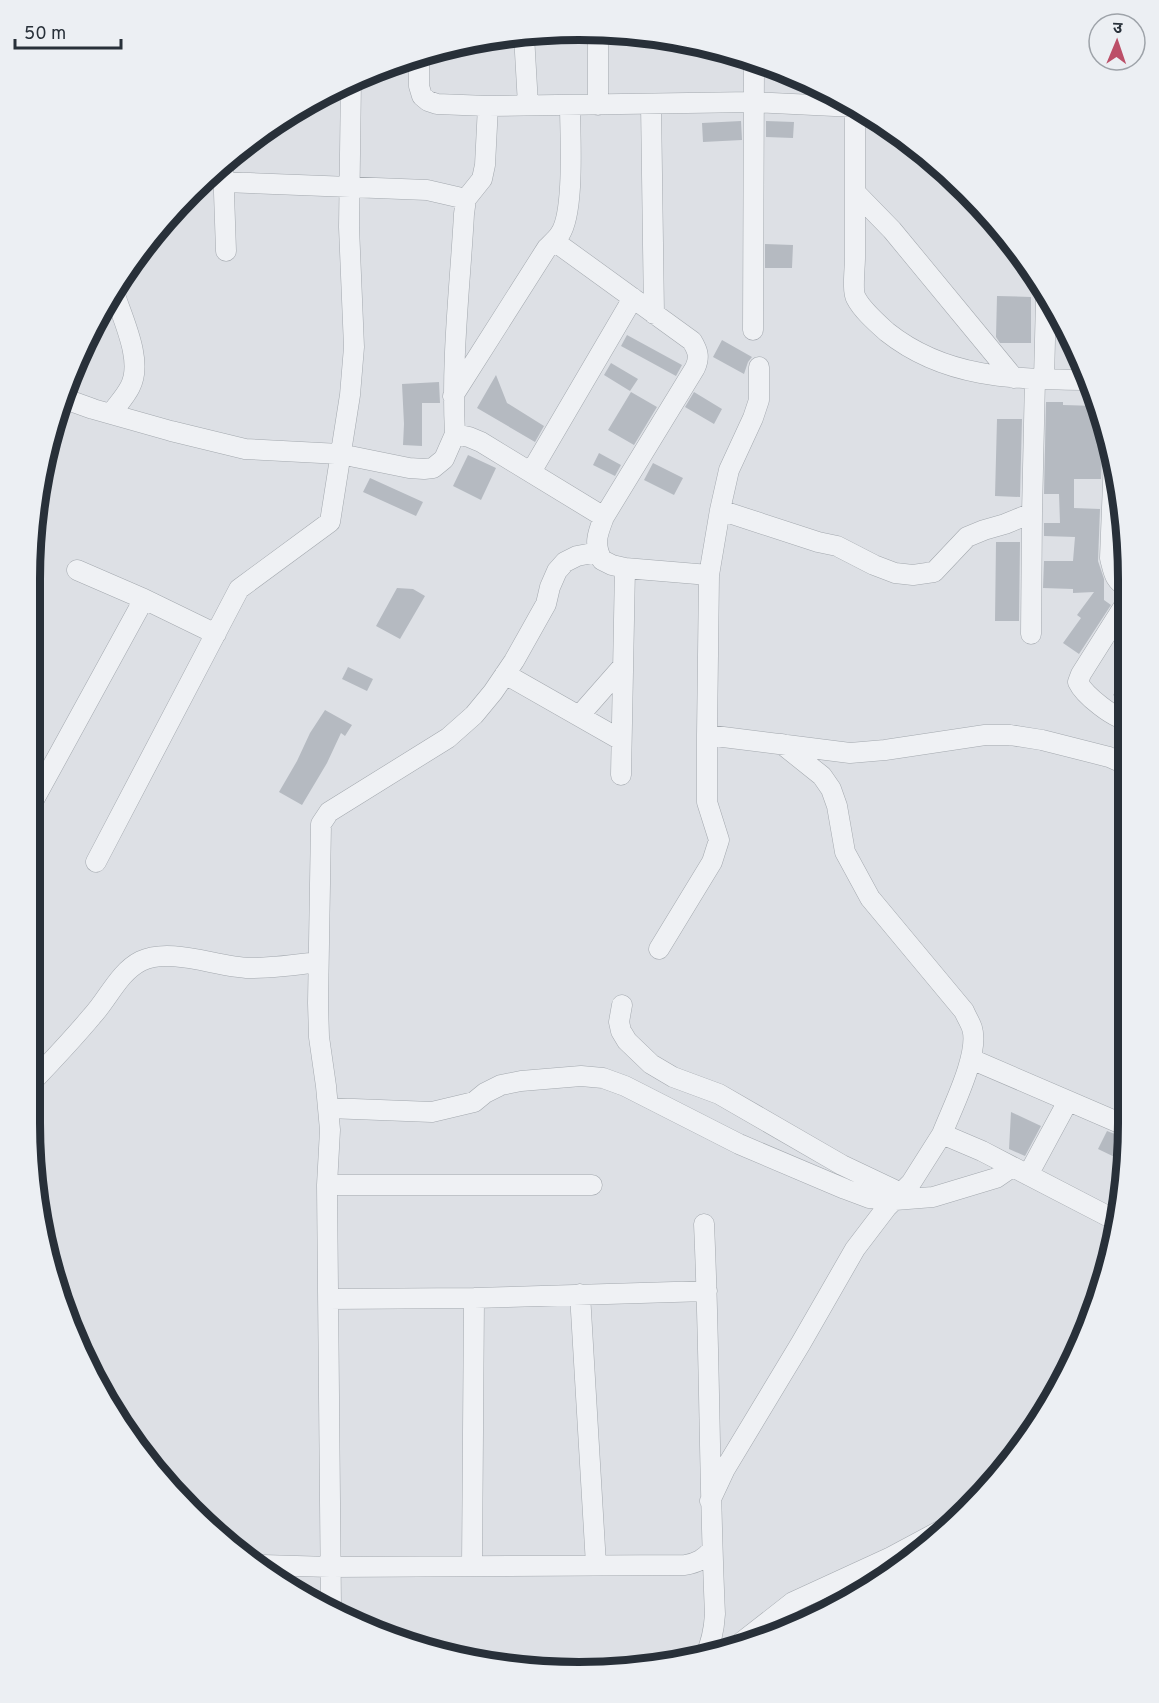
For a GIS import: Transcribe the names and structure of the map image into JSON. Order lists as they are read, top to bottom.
{
  "scale_bar": "50 m",
  "north": "top"
}
